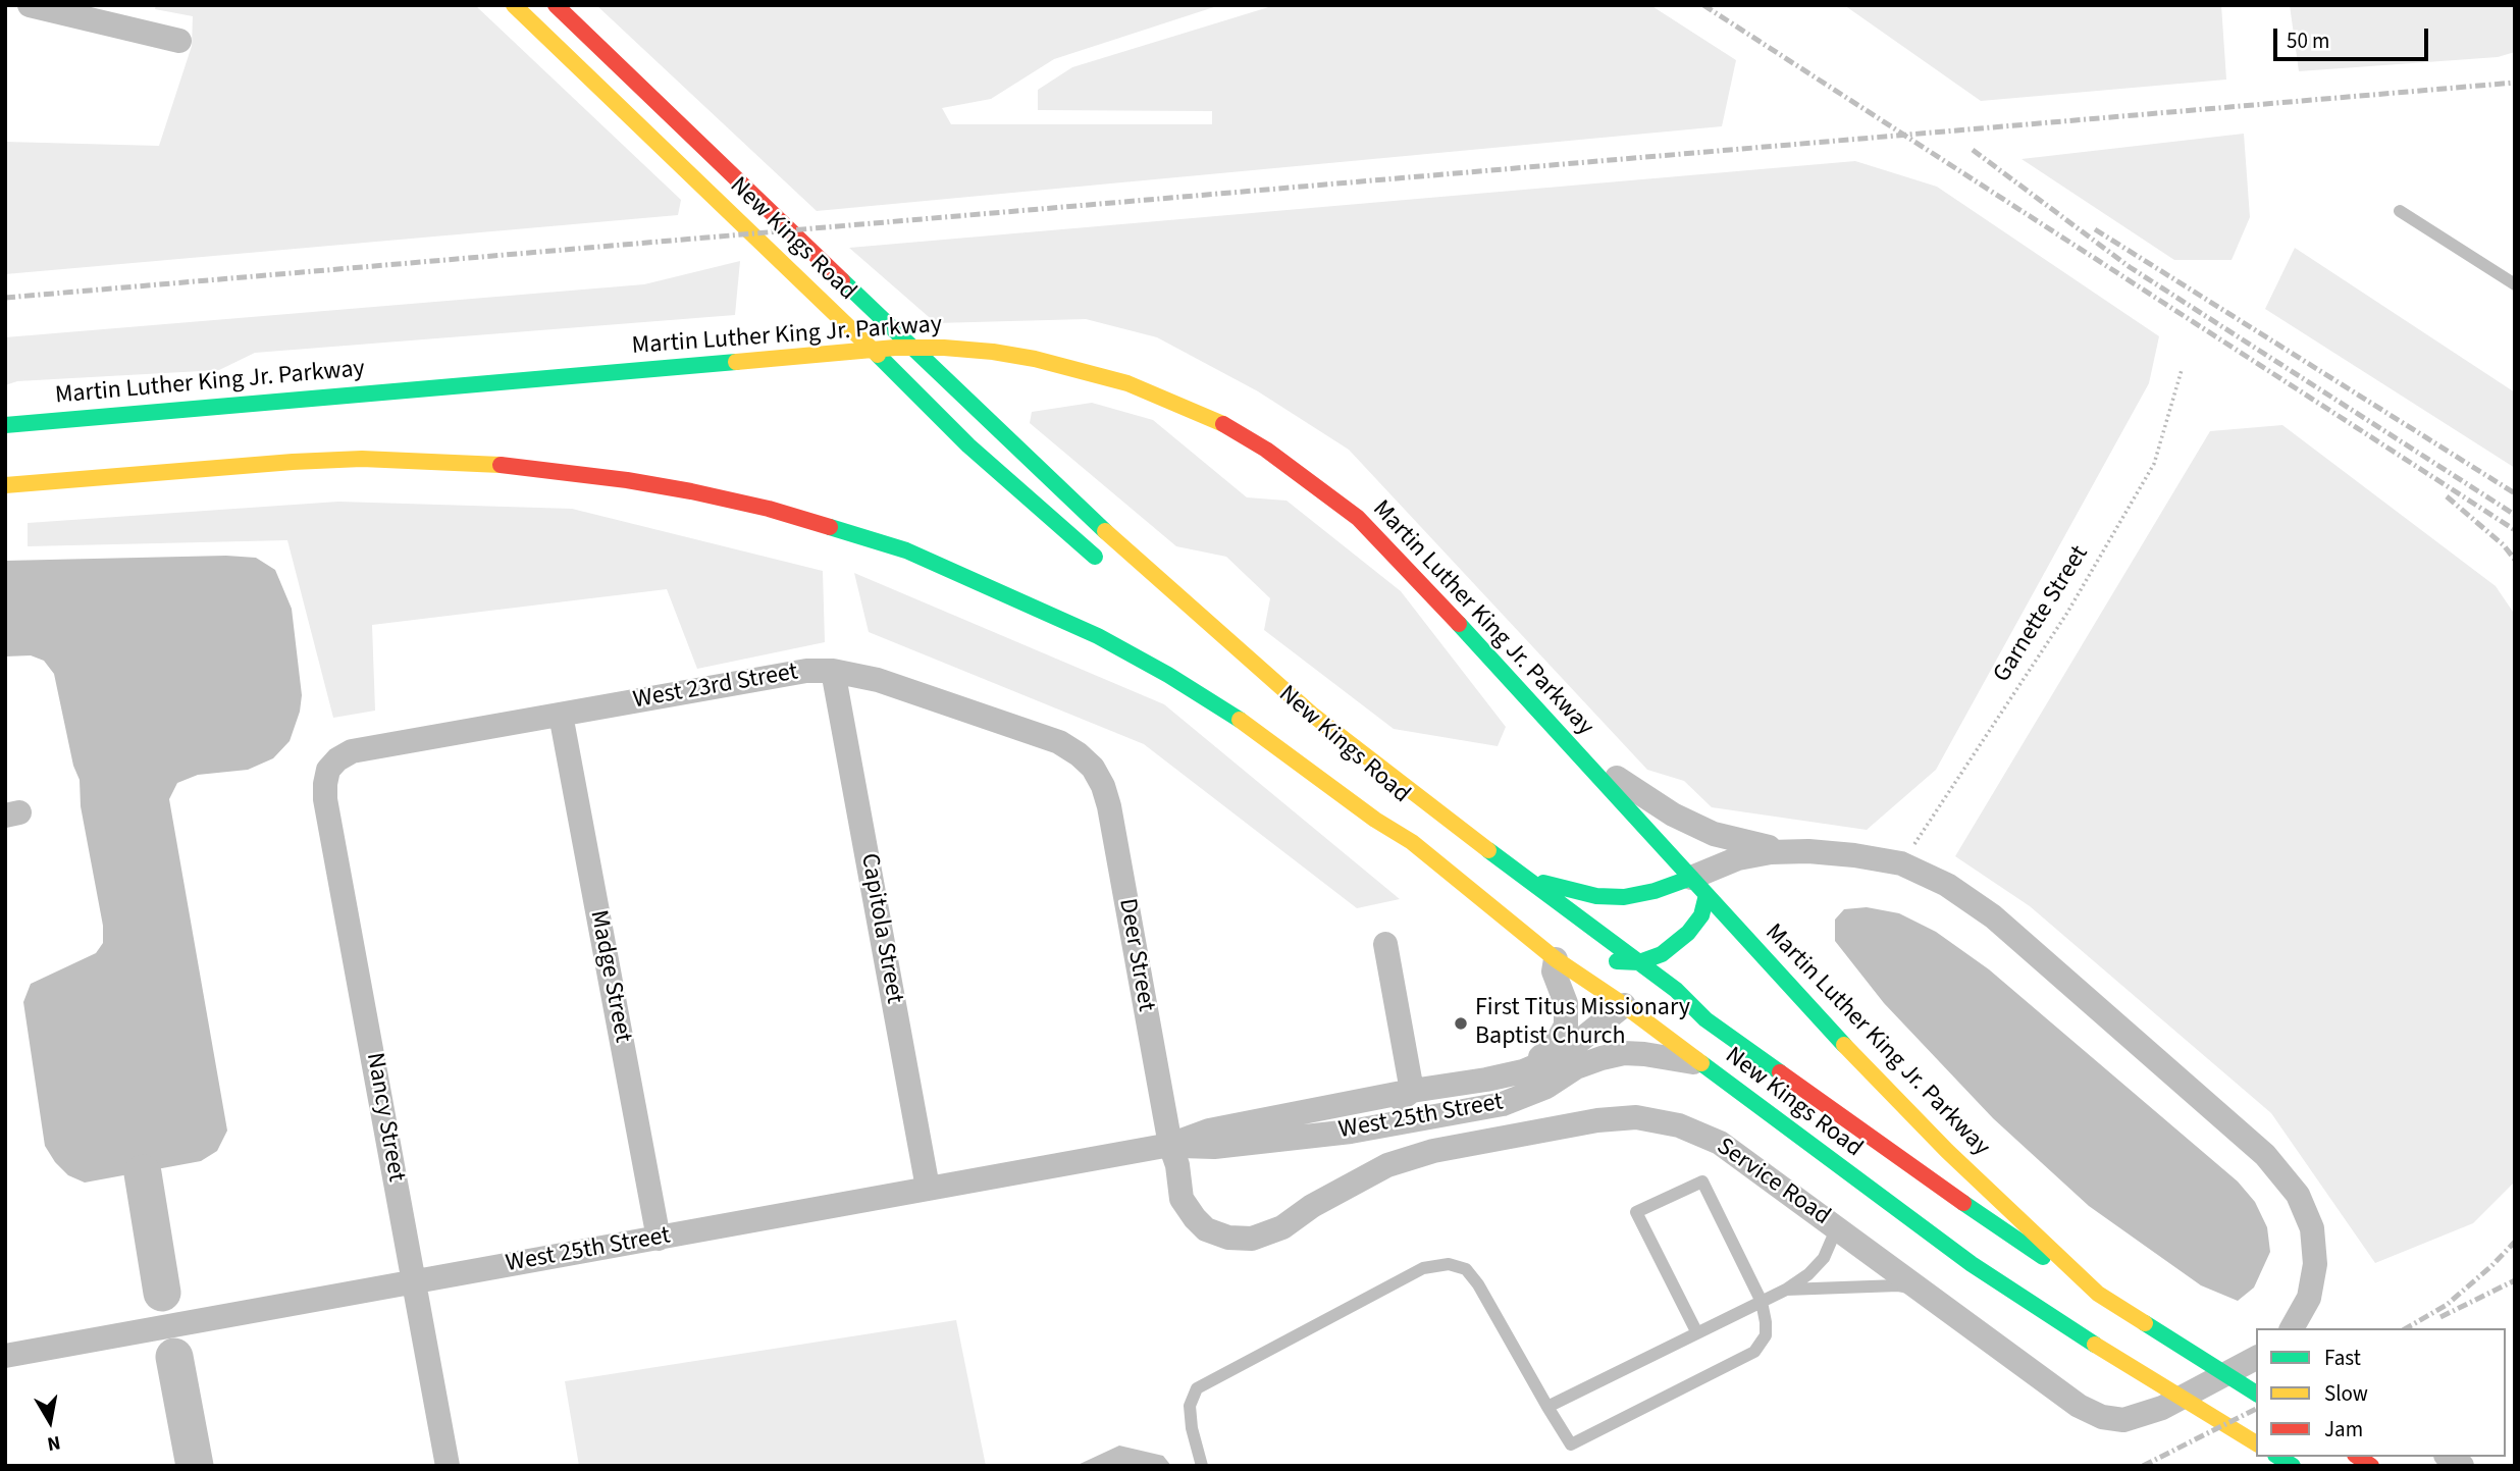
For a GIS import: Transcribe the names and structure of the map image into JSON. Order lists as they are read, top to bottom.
{
  "streets": {
    "main road": ["New Kings Road", "Martin Luther King Jr. Parkway"],
    "street": [
      "West 23rd Street",
      "Capitola Street",
      "Deer Street",
      "Madge Street",
      "Nancy Street",
      "West 25th Street",
      "Service Road"
    ],
    "path": ["Garnette Street"]
  },
  "crossings": [
    ["New Kings Road", "Martin Luther King Jr. Parkway"],
    ["New Kings Road", "West 25th Street"],
    ["West 23rd Street", "Capitola Street"],
    ["West 23rd Street", "Deer Street"],
    ["West 23rd Street", "Madge Street"],
    ["West 23rd Street", "Nancy Street"],
    ["Capitola Street", "West 25th Street"],
    ["Deer Street", "West 25th Street"],
    ["Deer Street", "Service Road"],
    ["Madge Street", "West 25th Street"],
    ["Nancy Street", "West 25th Street"],
    ["West 25th Street", "Service Road"]
  ],
  "places": ["First Titus Missionary Baptist Church"],
  "legend": ["Fast", "Slow", "Jam"],
  "scale_bar": "50 m",
  "north": "bottom"
}
